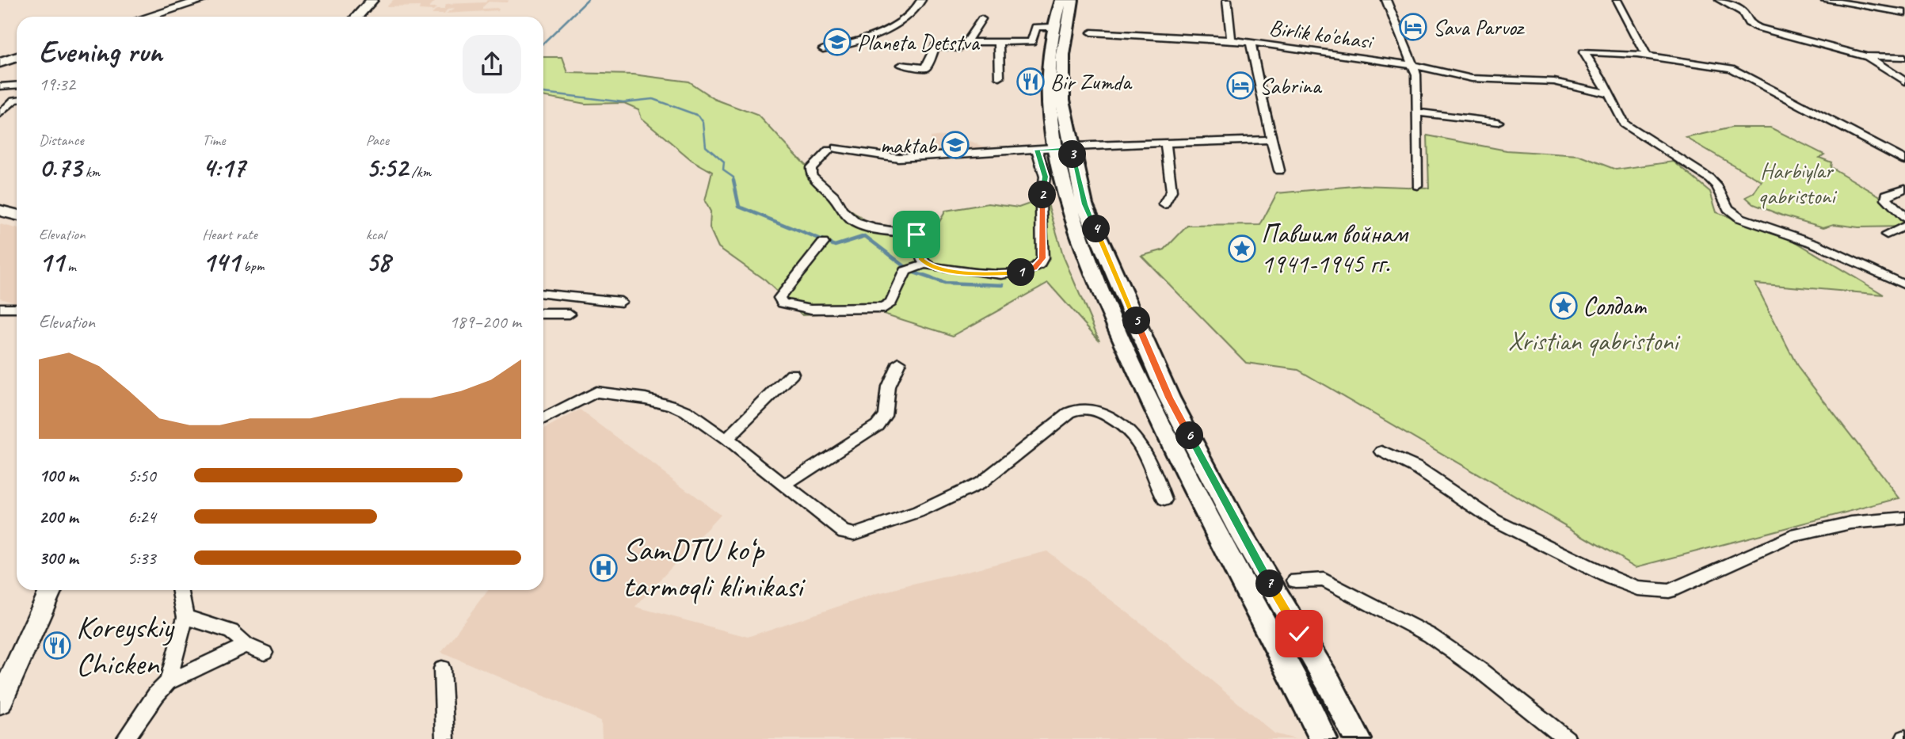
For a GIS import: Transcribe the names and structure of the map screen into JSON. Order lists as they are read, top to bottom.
{
  "streets": {
    "street": ["Birlik ko'chasi"]
  },
  "parks": ["Harbiylar qabristoni", "Xristian qabristoni"],
  "places": {
    "hotel": ["Sava Parvoz", "Sabrina"],
    "school or university": ["Planeta Detstva", "maktab"],
    "restaurant": ["Bir Zumda", "Koreyskiy Chicken"],
    "place": ["Павшим войнам 1941-1945 гг.", "Солдат"],
    "hospital": ["SamDTU ko‘p tarmoqli klinikasi"]
  },
  "page": {
    "heading": ["Evening run", "19:32"],
    "stats": [
      ["Distance", "0.73 km"],
      ["Time", "4:17"],
      ["Pace", "5:52 /km"],
      ["Elevation", "11 m"],
      ["Heart rate", "141 bpm"],
      ["kcal", "58"]
    ],
    "pins": [
      "3",
      "2",
      "4",
      "1",
      "5",
      "6",
      "7"
    ],
    "chart": ["Elevation", "189–200 m"],
    "list": [
      {
        "name": "100 m",
        "note": "5:50"
      },
      {
        "name": "200 m",
        "note": "6:24"
      },
      {
        "name": "300 m",
        "note": "5:33"
      }
    ]
  }
}
